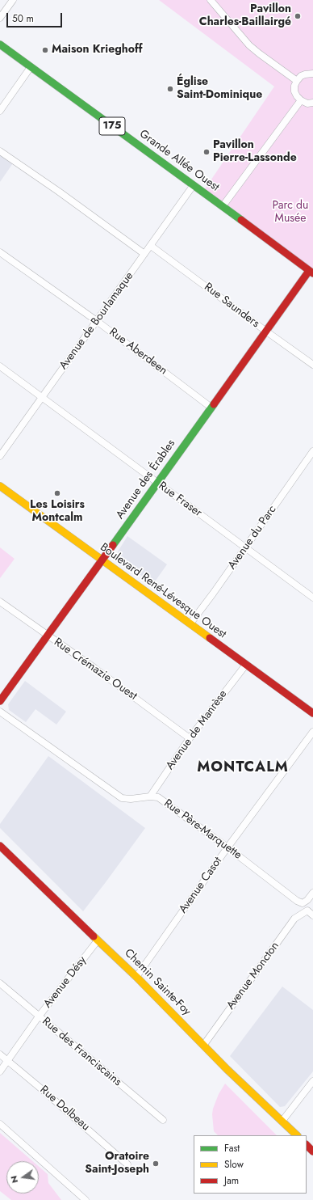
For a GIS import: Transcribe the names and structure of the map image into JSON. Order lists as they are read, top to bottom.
{
  "streets": {
    "main road": [
      "175",
      "Grande Allée Ouest",
      "Avenue des Érables",
      "Boulevard René-Lévesque Ouest",
      "Chemin Sainte-Foy"
    ],
    "street": [
      "Rue Saunders",
      "Avenue de Bourlamaque",
      "Rue Aberdeen",
      "Rue Fraser",
      "Avenue du Parc",
      "Rue Crémazie Ouest",
      "Avenue de Manrèse",
      "Rue Père-Marquette",
      "Avenue Casot",
      "Avenue Moncton",
      "Avenue Désy",
      "Rue des Franciscains",
      "Rue Dolbeau"
    ]
  },
  "crossings": [
    ["Grande Allée Ouest", "Avenue de Bourlamaque"],
    ["Grande Allée Ouest", "Avenue des Érables"],
    ["Rue Saunders", "Avenue de Bourlamaque"],
    ["Rue Saunders", "Avenue des Érables"],
    ["Avenue de Bourlamaque", "Rue Aberdeen"],
    ["Avenue de Bourlamaque", "Rue Fraser"],
    ["Rue Aberdeen", "Avenue des Érables"],
    ["Avenue des Érables", "Rue Fraser"],
    ["Avenue des Érables", "Boulevard René-Lévesque Ouest"],
    ["Avenue des Érables", "Rue Crémazie Ouest"],
    ["Rue Fraser", "Avenue du Parc"],
    ["Avenue du Parc", "Boulevard René-Lévesque Ouest"],
    ["Boulevard René-Lévesque Ouest", "Avenue de Manrèse"],
    ["Rue Crémazie Ouest", "Avenue de Manrèse"],
    ["Avenue de Manrèse", "Rue Père-Marquette"],
    ["Rue Père-Marquette", "Avenue Casot"],
    ["Avenue Casot", "Chemin Sainte-Foy"],
    ["Avenue Moncton", "Chemin Sainte-Foy"],
    ["Avenue Désy", "Chemin Sainte-Foy"],
    ["Avenue Désy", "Rue des Franciscains"],
    ["Avenue Désy", "Rue Dolbeau"]
  ],
  "districts": ["MONTCALM"],
  "parks": ["Parc du Musée"],
  "places": [
    "Pavillon Charles-Baillairgé",
    "Maison Krieghoff",
    "Église Saint-Dominique",
    "Pavillon Pierre-Lassonde",
    "Les Loisirs Montcalm",
    "Oratoire Saint-Joseph"
  ],
  "legend": ["Fast", "Slow", "Jam"],
  "scale_bar": "50 m",
  "north": "left"
}
